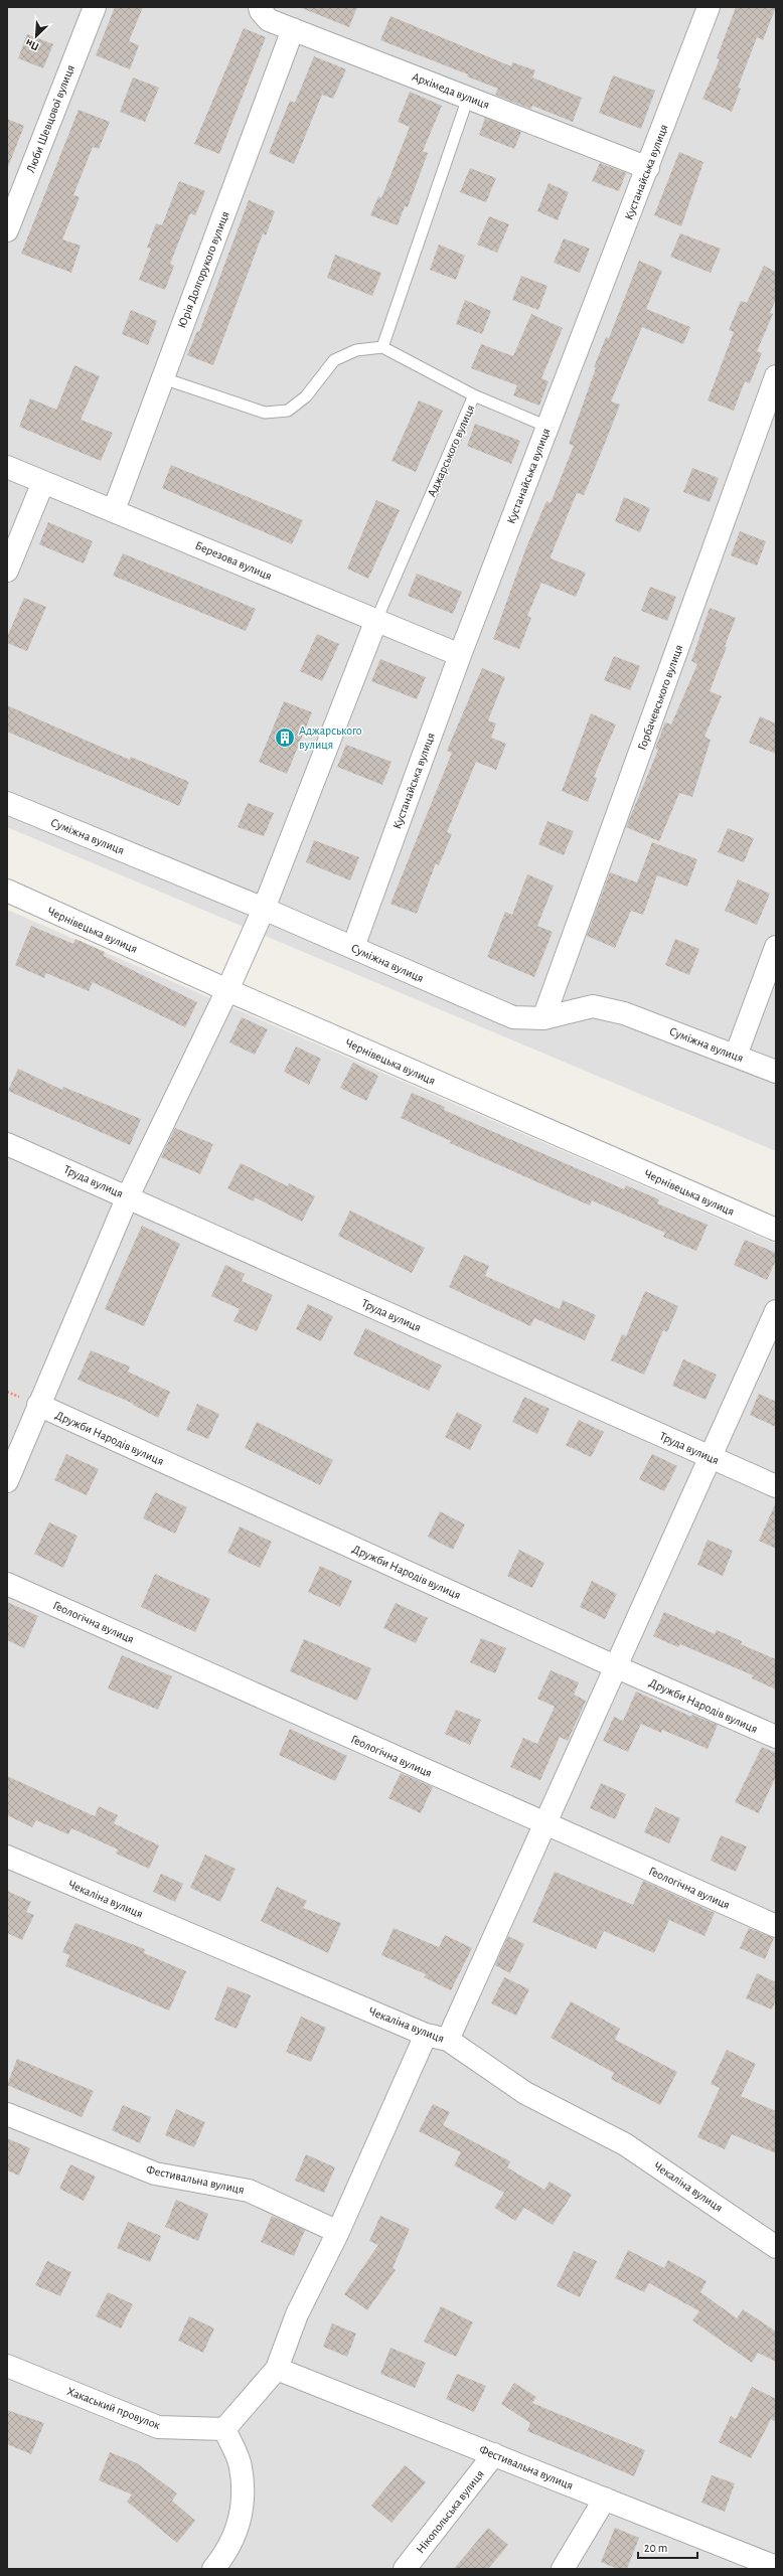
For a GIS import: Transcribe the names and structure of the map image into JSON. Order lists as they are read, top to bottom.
{
  "streets": {
    "street": [
      "Архімеда вулиця",
      "Люби Шевцової вулиця",
      "Кустанайська вулиця",
      "Юрія Долгорукого вулиця",
      "Аджарського вулиця",
      "Березова вулиця",
      "Горбачевського вулиця",
      "Суміжна вулиця",
      "Чернівецька вулиця",
      "Труда вулиця",
      "Дружби Народів вулиця",
      "Геологічна вулиця",
      "Чекаліна вулиця",
      "Фестивальна вулиця",
      "Хакаський провулок",
      "Нікопольська вулиця"
    ]
  },
  "crossings": [
    ["Архімеда вулиця", "Кустанайська вулиця"],
    ["Архімеда вулиця", "Юрія Долгорукого вулиця"],
    ["Кустанайська вулиця", "Аджарського вулиця"],
    ["Кустанайська вулиця", "Березова вулиця"],
    ["Кустанайська вулиця", "Суміжна вулиця"],
    ["Юрія Долгорукого вулиця", "Березова вулиця"],
    ["Аджарського вулиця", "Березова вулиця"],
    ["Аджарського вулиця", "Суміжна вулиця"],
    ["Аджарського вулиця", "Чернівецька вулиця"],
    ["Аджарського вулиця", "Труда вулиця"],
    ["Аджарського вулиця", "Дружби Народів вулиця"],
    ["Горбачевського вулиця", "Суміжна вулиця"],
    ["Фестивальна вулиця", "Нікопольська вулиця"]
  ],
  "places": {
    "building": ["Аджарського вулиця"]
  },
  "scale_bar": "20 m",
  "north": "bottom left"
}
